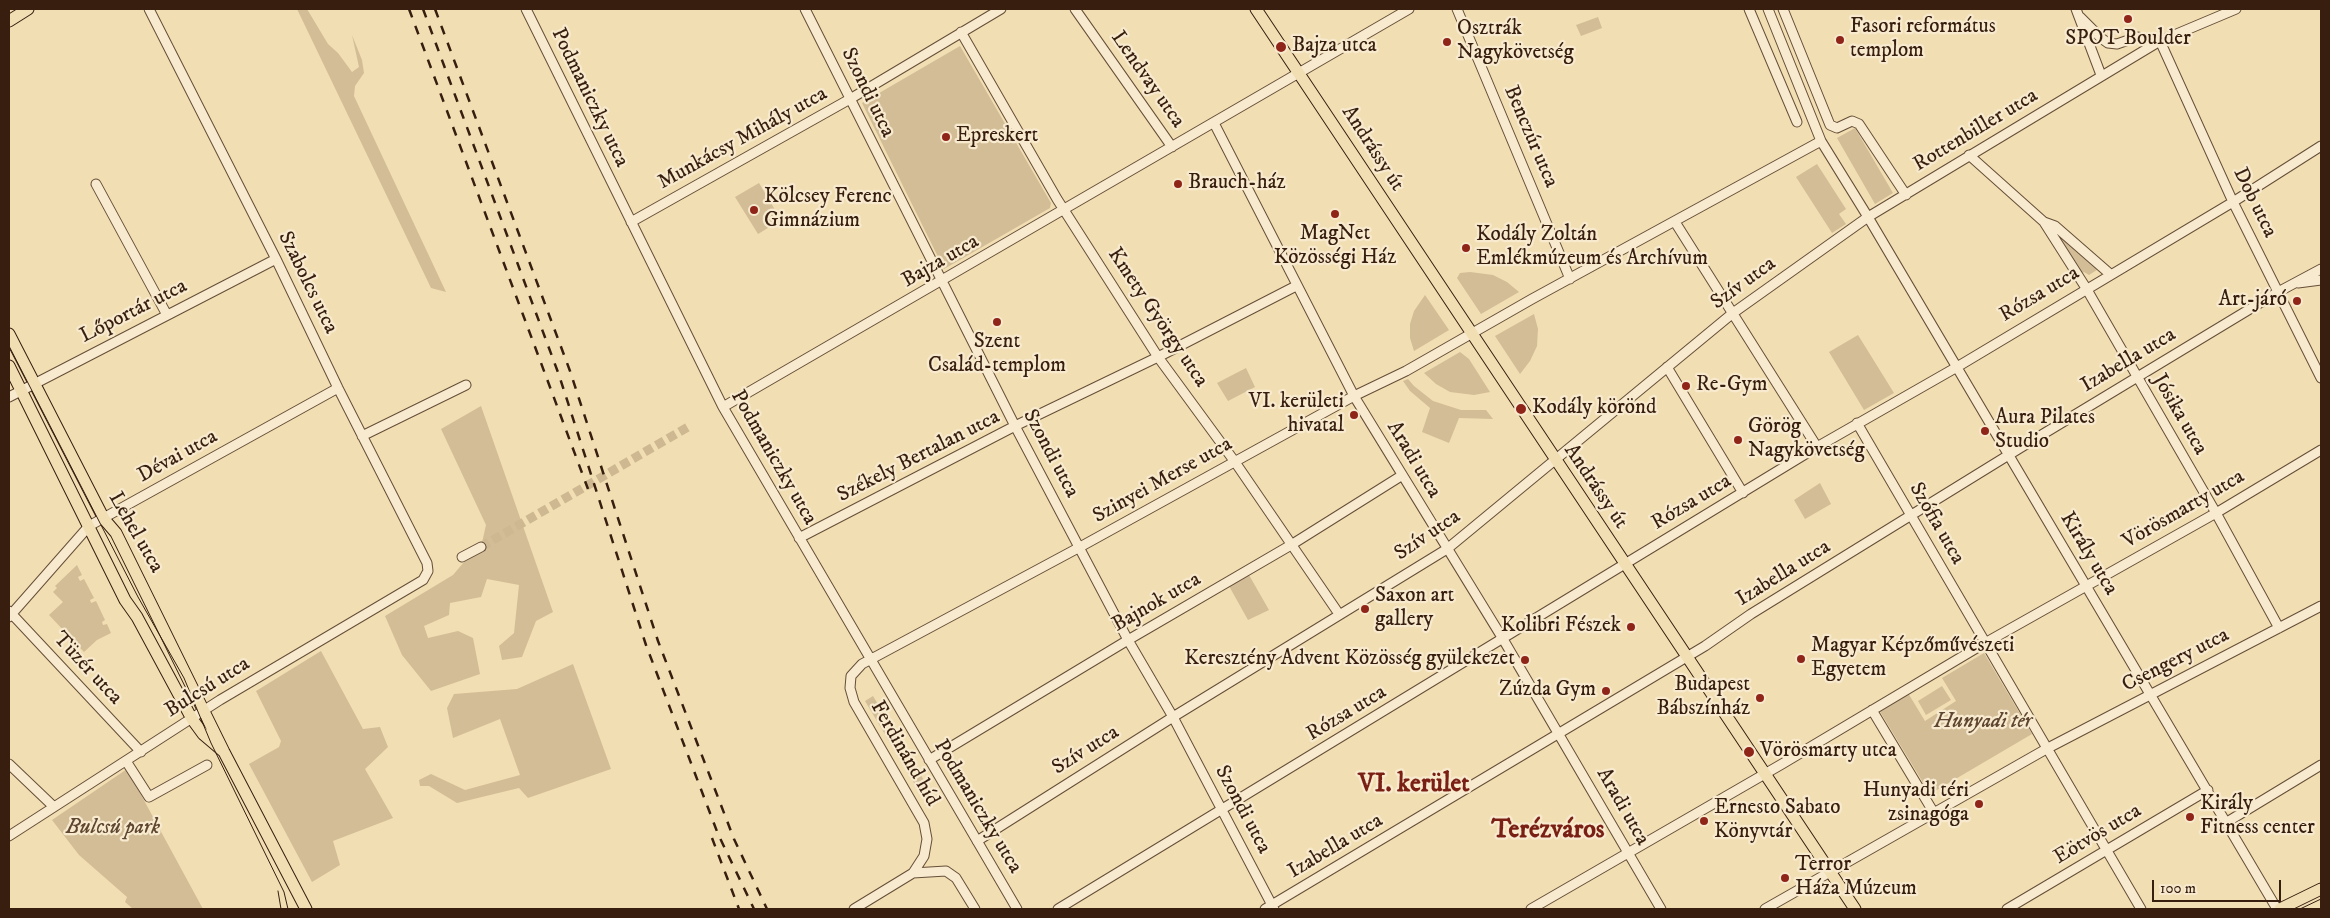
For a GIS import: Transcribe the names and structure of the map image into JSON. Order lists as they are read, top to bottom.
{
  "streets": {
    "main road": ["Andrássy út", "Lehel utca"],
    "street": [
      "Lendvay utca",
      "Szondi utca",
      "Podmaniczky utca",
      "Rottenbiller utca",
      "Benczúr utca",
      "Munkácsy Mihály utca",
      "Dob utca",
      "Bajza utca",
      "Szabolcs utca",
      "Szív utca",
      "Rózsa utca",
      "Lőportár utca",
      "Kmety György utca",
      "Izabella utca",
      "Jósika utca",
      "Dévai utca",
      "Székely Bertalan utca",
      "Aradi utca",
      "Szinyei Merse utca",
      "Vörösmarty utca",
      "Szófia utca",
      "Király utca",
      "Bajnok utca",
      "Csengery utca",
      "Tüzér utca",
      "Bulcsú utca",
      "Ferdinánd híd",
      "Eötvös utca"
    ]
  },
  "crossings": [
    ["Lendvay utca", "Bajza utca"],
    ["Szondi utca", "Munkácsy Mihály utca"],
    ["Szondi utca", "Bajza utca"],
    ["Szondi utca", "Szív utca"],
    ["Szondi utca", "Rózsa utca"],
    ["Szondi utca", "Izabella utca"],
    ["Szondi utca", "Székely Bertalan utca"],
    ["Szondi utca", "Szinyei Merse utca"],
    ["Szondi utca", "Bajnok utca"],
    ["Podmaniczky utca", "Munkácsy Mihály utca"],
    ["Podmaniczky utca", "Bajza utca"],
    ["Podmaniczky utca", "Szív utca"],
    ["Podmaniczky utca", "Székely Bertalan utca"],
    ["Podmaniczky utca", "Szinyei Merse utca"],
    ["Podmaniczky utca", "Bajnok utca"],
    ["Podmaniczky utca", "Ferdinánd híd"],
    ["Rottenbiller utca", "Dob utca"],
    ["Rottenbiller utca", "Szív utca"],
    ["Rottenbiller utca", "Jósika utca"],
    ["Rottenbiller utca", "Király utca"],
    ["Benczúr utca", "Szinyei Merse utca"],
    ["Munkácsy Mihály utca", "Kmety György utca"],
    ["Andrássy út", "Bajza utca"],
    ["Andrássy út", "Szív utca"],
    ["Andrássy út", "Rózsa utca"],
    ["Andrássy út", "Izabella utca"],
    ["Andrássy út", "Szinyei Merse utca"],
    ["Dob utca", "Rózsa utca"],
    ["Dob utca", "Izabella utca"],
    ["Bajza utca", "Kmety György utca"],
    ["Bajza utca", "Aradi utca"],
    ["Szabolcs utca", "Lőportár utca"],
    ["Szabolcs utca", "Dévai utca"],
    ["Szabolcs utca", "Bulcsú utca"],
    ["Szív utca", "Kmety György utca"],
    ["Szív utca", "Aradi utca"],
    ["Szív utca", "Király utca"],
    ["Rózsa utca", "Jósika utca"],
    ["Rózsa utca", "Aradi utca"],
    ["Rózsa utca", "Szófia utca"],
    ["Rózsa utca", "Király utca"],
    ["Lőportár utca", "Lehel utca"],
    ["Kmety György utca", "Székely Bertalan utca"],
    ["Kmety György utca", "Szinyei Merse utca"],
    ["Kmety György utca", "Bajnok utca"],
    ["Izabella utca", "Jósika utca"],
    ["Izabella utca", "Aradi utca"],
    ["Izabella utca", "Szófia utca"],
    ["Izabella utca", "Király utca"],
    ["Jósika utca", "Vörösmarty utca"],
    ["Jósika utca", "Csengery utca"],
    ["Dévai utca", "Lehel utca"],
    ["Dévai utca", "Tüzér utca"],
    ["Székely Bertalan utca", "Aradi utca"],
    ["Aradi utca", "Szinyei Merse utca"],
    ["Aradi utca", "Bajnok utca"],
    ["Szinyei Merse utca", "Király utca"],
    ["Szinyei Merse utca", "Ferdinánd híd"],
    ["Vörösmarty utca", "Szófia utca"],
    ["Vörösmarty utca", "Király utca"],
    ["Lehel utca", "Bulcsú utca"],
    ["Király utca", "Csengery utca"],
    ["Király utca", "Eötvös utca"],
    ["Tüzér utca", "Bulcsú utca"]
  ],
  "districts": ["VI. kerület", "Terézváros"],
  "parks": ["Hunyadi tér", "Bulcsú park"],
  "places": [
    "SPOT Boulder",
    "Fasori református templom",
    "Osztrák Nagykövetség",
    "Bajza utca",
    "Epreskert",
    "Brauch-ház",
    "Kölcsey Ferenc Gimnázium",
    "MagNet Közösségi Ház",
    "Kodály Zoltán Emlékmúzeum és Archívum",
    "Art-járó",
    "Szent Család-templom",
    "Re-Gym",
    "Kodály körönd",
    "VI. kerületi hivatal",
    "Aura Pilates Studio",
    "Görög Nagykövetség",
    "Saxon art gallery",
    "Kolibri Fészek",
    "Magyar Képzőművészeti Egyetem",
    "Keresztény Advent Közösség gyülekezet",
    "Zúzda Gym",
    "Budapest Bábszínház",
    "Vörösmarty utca",
    "Hunyadi téri zsinagóga",
    "Király Fitness center",
    "Ernesto Sabato Könyvtár",
    "Terror Háza Múzeum"
  ],
  "scale_bar": "100 m"
}
